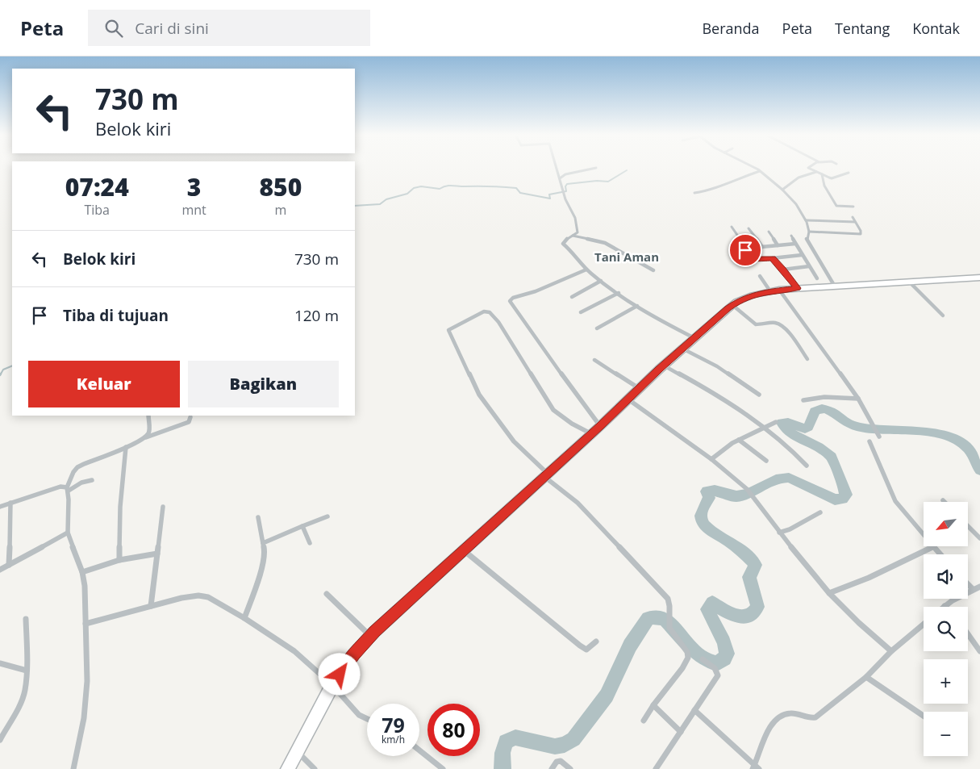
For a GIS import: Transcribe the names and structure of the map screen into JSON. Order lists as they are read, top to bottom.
{
  "districts": ["Tani Aman"],
  "north": "bottom left",
  "page": {
    "header": "Peta",
    "search": "Cari di sini",
    "nav": [
      "Beranda",
      "Peta",
      "Tentang",
      "Kontak"
    ],
    "turn": ["730 m", "Belok kiri"],
    "eta": [
      "07:24",
      "Tiba",
      "3",
      "mnt",
      "850",
      "m"
    ],
    "list": [
      {
        "name": "Belok kiri",
        "value": "730 m"
      },
      {
        "name": "Tiba di tujuan",
        "value": "120 m"
      }
    ],
    "buttons": ["Keluar", "Bagikan"],
    "map_buttons": ["+", "−"],
    "speed": "79 km/h",
    "limit": "80"
  }
}
